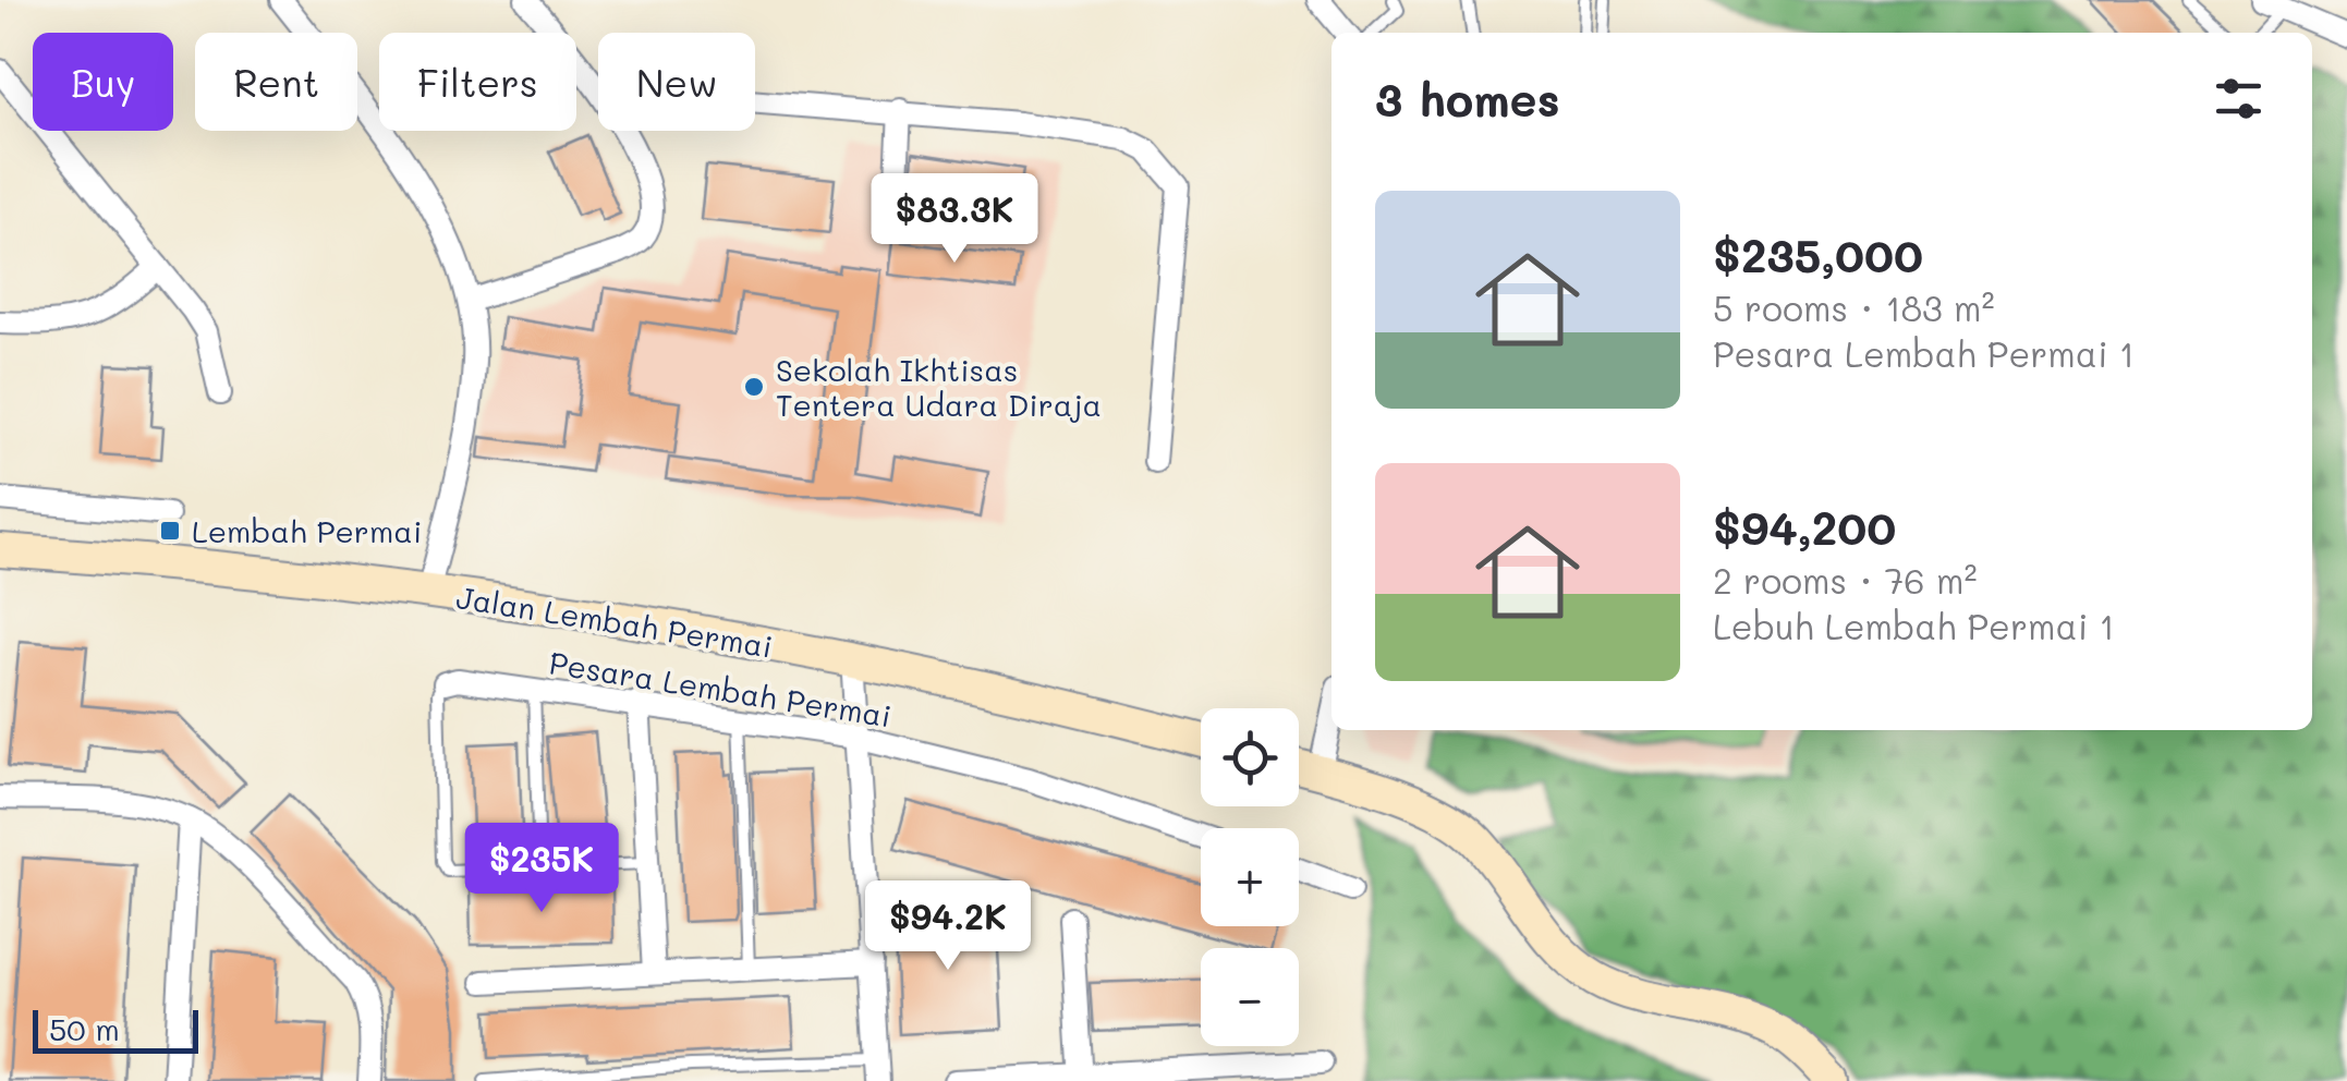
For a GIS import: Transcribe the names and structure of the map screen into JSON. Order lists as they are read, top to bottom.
{
  "streets": {
    "main road": ["Jalan Lembah Permai"],
    "street": ["Pesara Lembah Permai"]
  },
  "places": {
    "other": ["Sekolah Ikhtisas Tentera Udara Diraja"],
    "transit": ["Lembah Permai"]
  },
  "scale_bar": "50 m",
  "page": {
    "chip": [
      "Buy",
      "Rent",
      "Filters",
      "New"
    ],
    "heading": "3 homes",
    "list": [
      {
        "name": "$235,000",
        "note": "5 rooms · 183 m² · Pesara Lembah Permai 1"
      },
      {
        "name": "$94,200",
        "note": "2 rooms · 76 m² · Lebuh Lembah Permai 1"
      }
    ],
    "price": ["$83.3K", "$235K", "$94.2K"],
    "map_buttons": ["+", "−"],
    "scale": "50 m"
  }
}
